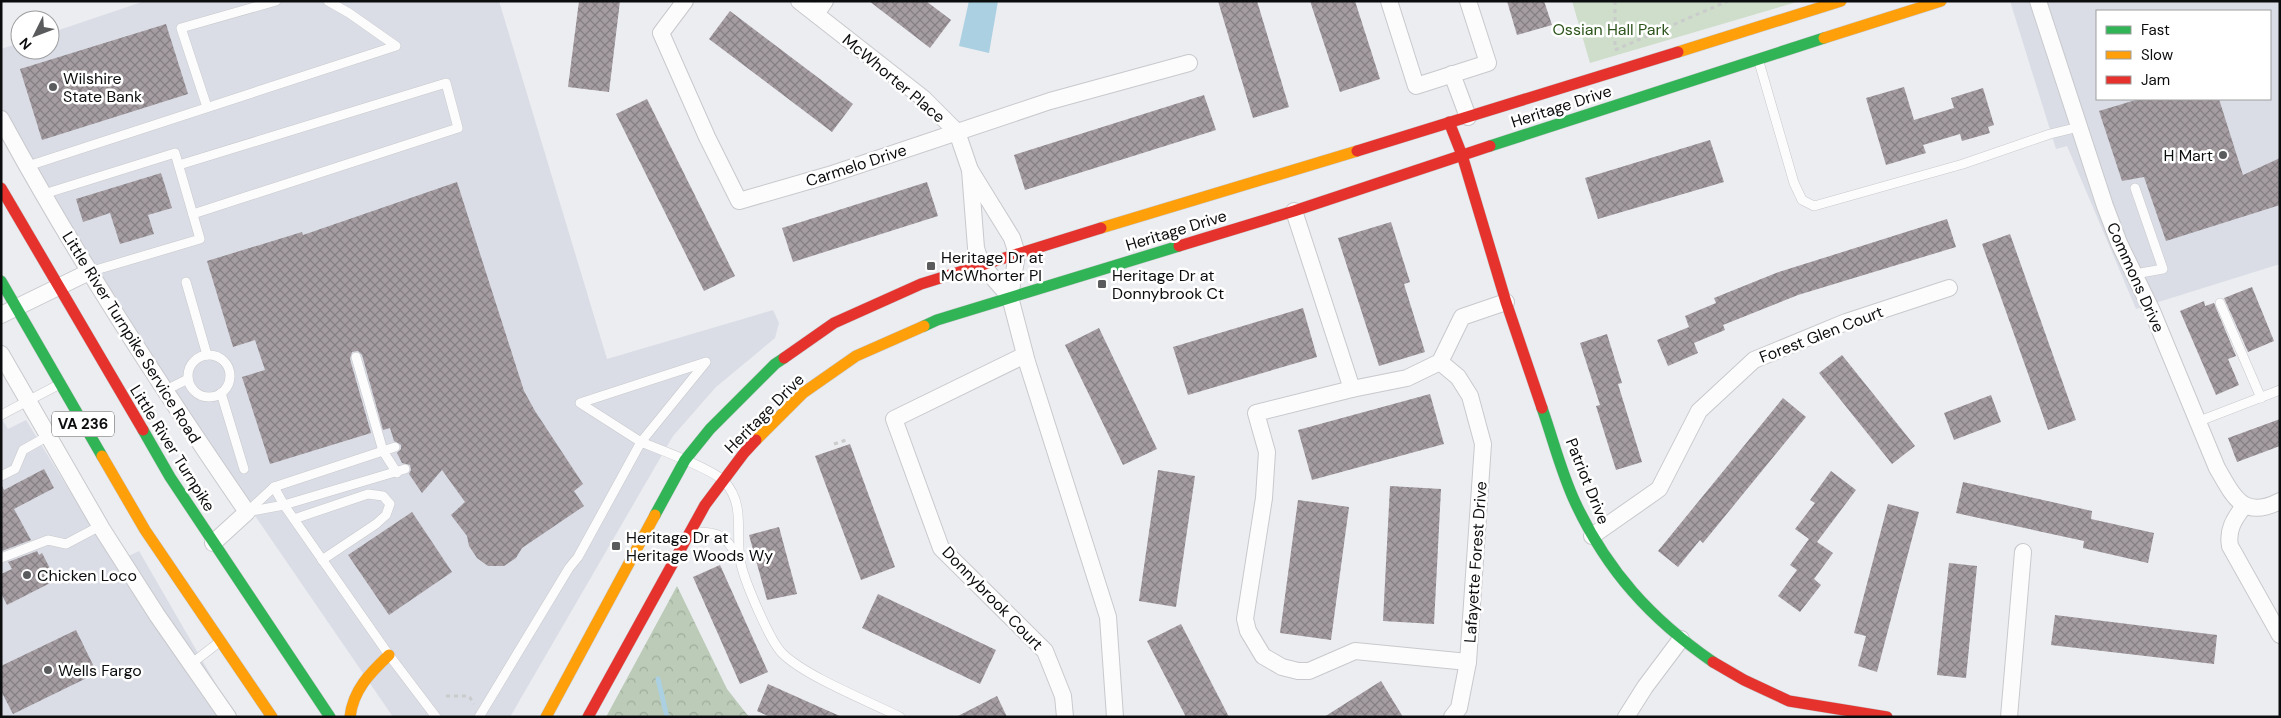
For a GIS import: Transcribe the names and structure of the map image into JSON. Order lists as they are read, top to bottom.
{
  "streets": {
    "street": [
      "McWhorter Place",
      "Heritage Drive",
      "Carmelo Drive",
      "Commons Drive",
      "Forest Glen Court",
      "Little River Turnpike Service Road",
      "VA 236",
      "Little River Turnpike",
      "Patriot Drive",
      "Lafayette Forest Drive",
      "Donnybrook Court"
    ]
  },
  "crossings": [
    ["McWhorter Place", "Heritage Drive"],
    ["McWhorter Place", "Carmelo Drive"],
    ["Heritage Drive", "Patriot Drive"],
    ["Forest Glen Court", "Patriot Drive"]
  ],
  "parks": ["Ossian Hall Park"],
  "places": {
    "other": [
      "Wilshire State Bank",
      "H Mart",
      "Chicken Loco",
      "Wells Fargo"
    ],
    "transit": ["Heritage Dr at McWhorter Pl", "Heritage Dr at Donnybrook Ct", "Heritage Dr at Heritage Woods Wy"]
  },
  "legend": ["Fast", "Slow", "Jam"],
  "north": "bottom left"
}
